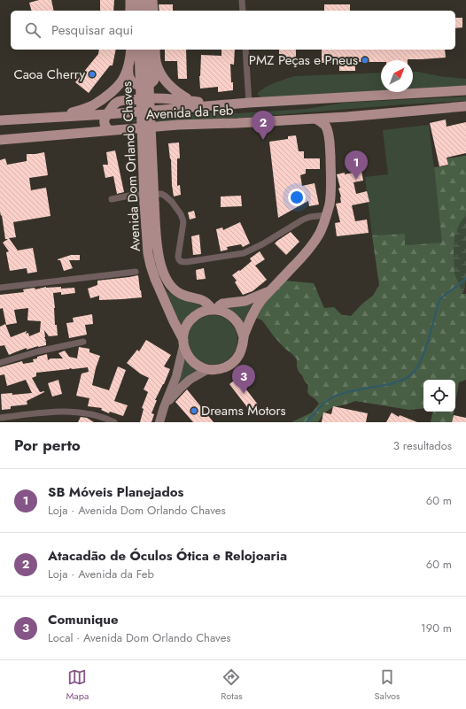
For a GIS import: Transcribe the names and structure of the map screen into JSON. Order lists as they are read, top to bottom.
{
  "streets": {
    "main road": ["Avenida da Feb", "Avenida Dom Orlando Chaves"]
  },
  "places": ["PMZ Peças e Pneus", "Caoa Cherry", "Dreams Motors"],
  "north": "top right",
  "page": {
    "search": "Pesquisar aqui",
    "pins": ["2", "1", "3"],
    "heading": ["Por perto", "3 resultados"],
    "list": [
      {
        "mark": "1",
        "name": "SB Móveis Planejados",
        "note": "Loja · Avenida Dom Orlando Chaves",
        "value": "60 m"
      },
      {
        "mark": "2",
        "name": "Atacadão de Óculos Ótica e Relojoaria",
        "note": "Loja · Avenida da Feb",
        "value": "60 m"
      },
      {
        "mark": "3",
        "name": "Comunique",
        "note": "Local · Avenida Dom Orlando Chaves",
        "value": "190 m"
      }
    ],
    "nav": ["Mapa", "Rotas", "Salvos"]
  }
}
